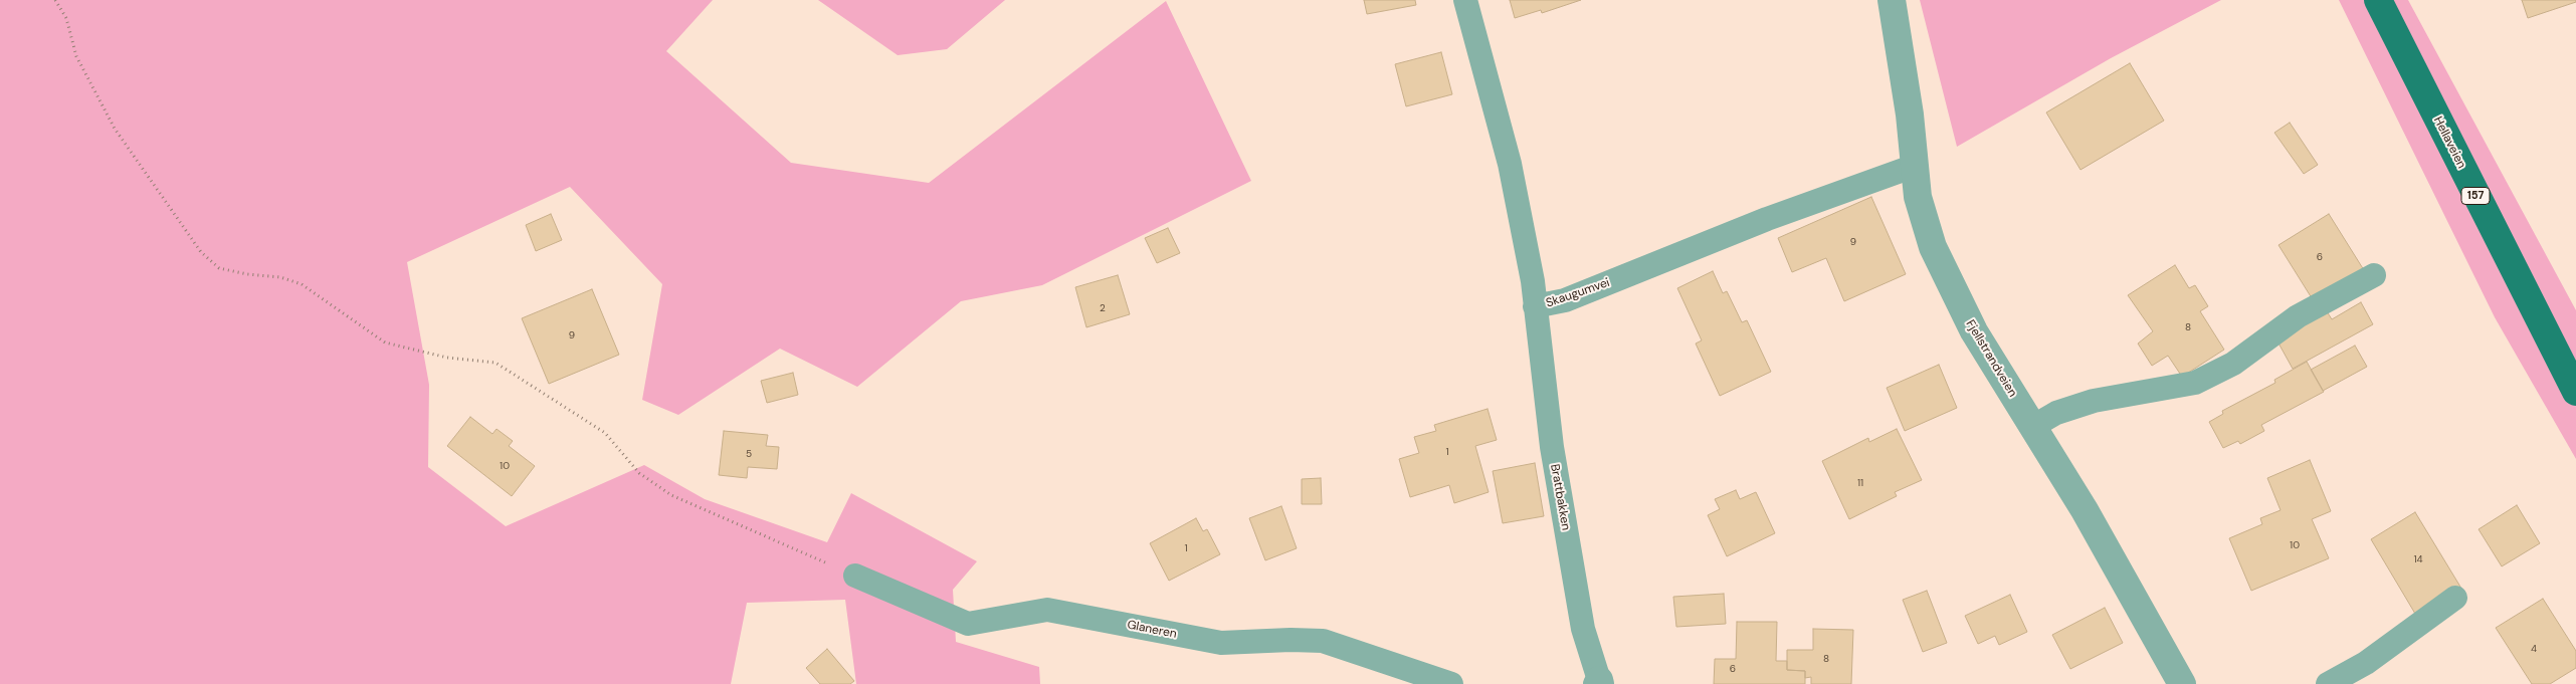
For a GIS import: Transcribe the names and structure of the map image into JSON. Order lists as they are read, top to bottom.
{
  "streets": {
    "main road": ["Hellaveien", "157"],
    "street": ["Fjellstrandveien"],
    "lane": ["Skaugumvei", "Brattbakken", "Glaneren"]
  },
  "crossings": [
    ["Skaugumvei", "Fjellstrandveien"],
    ["Skaugumvei", "Brattbakken"]
  ],
  "house_numbers": [
    "9",
    "6",
    "2",
    "8",
    "9",
    "1",
    "5",
    "10",
    "11",
    "10",
    "1",
    "14",
    "4",
    "8",
    "6"
  ]
}
